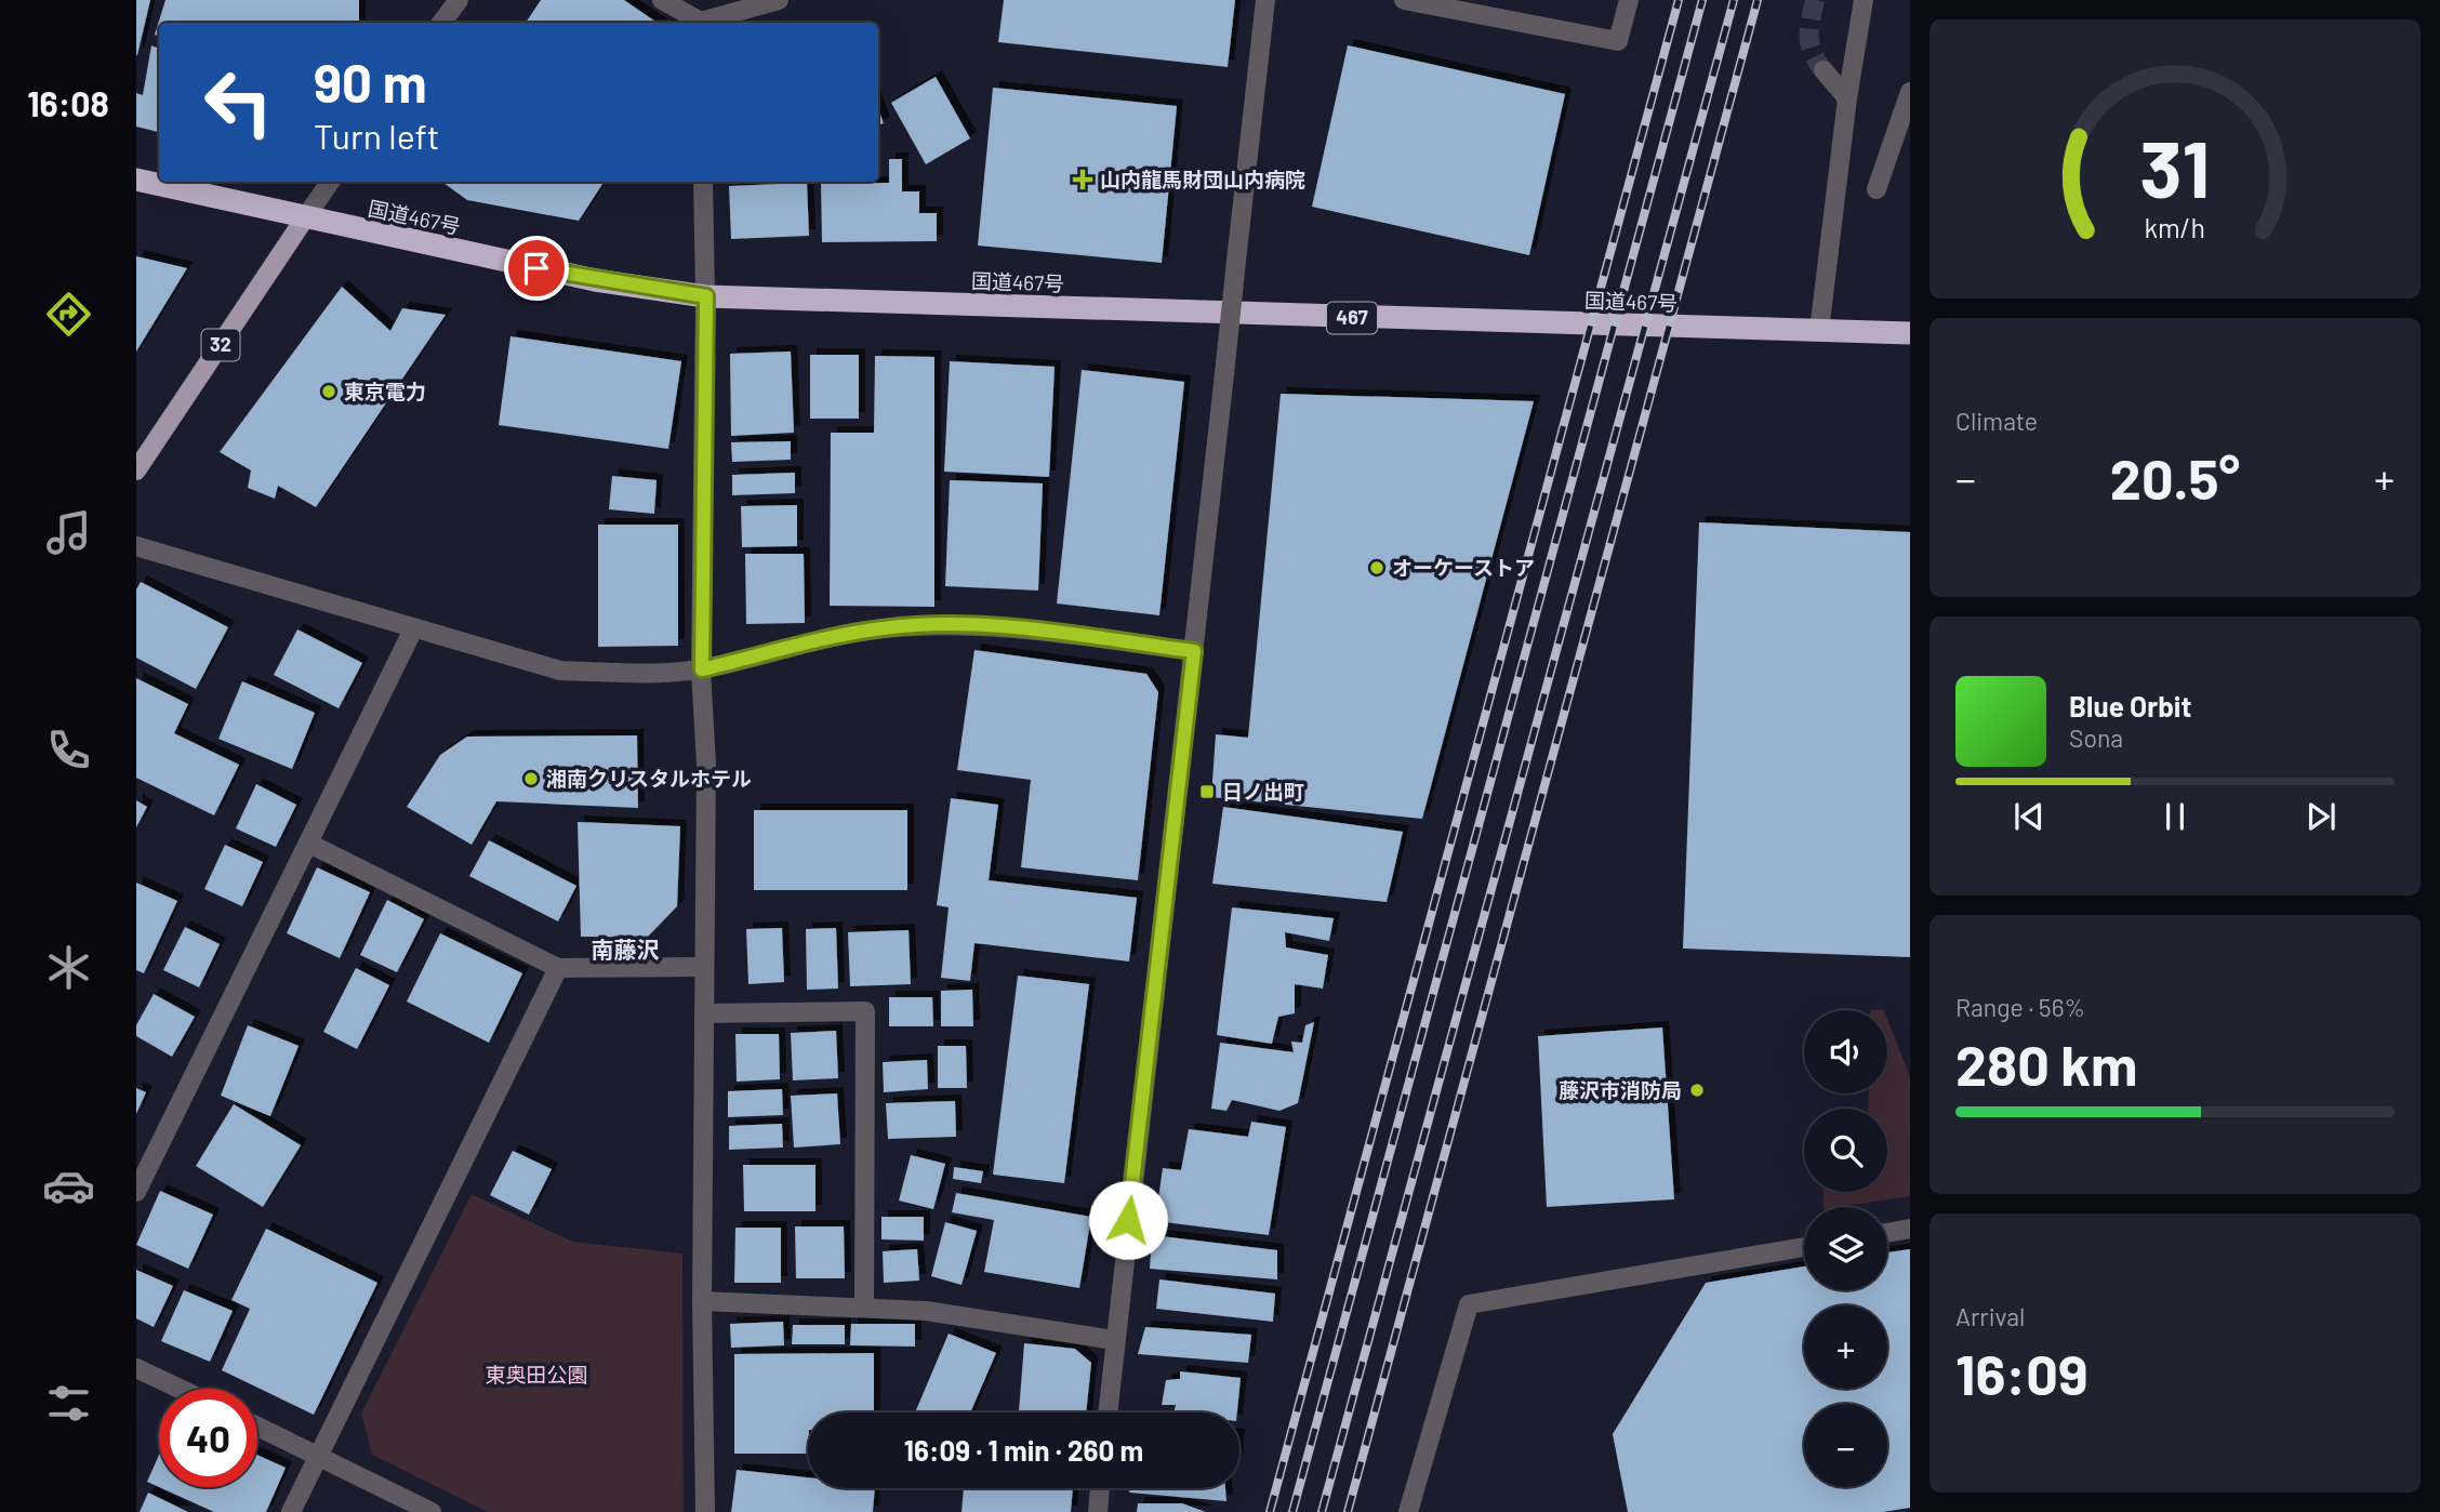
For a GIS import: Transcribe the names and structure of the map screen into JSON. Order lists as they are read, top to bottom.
{
  "streets": {
    "highway": ["国道467号", "467"],
    "main road": ["32"]
  },
  "crossings": [
    ["国道467号", "32"]
  ],
  "districts": ["南藤沢"],
  "parks": ["東奥田公園"],
  "places": {
    "health": ["山内龍馬財団山内病院"],
    "other": [
      "東京電力",
      "オーケーストア",
      "湘南クリスタルホテル",
      "藤沢市消防局"
    ],
    "transit": ["日ノ出町"]
  },
  "page": {
    "tabs": "16:08",
    "turn": ["90 m", "Turn left"],
    "tile": [
      "Climate",
      ["Range · 56%", "280 km"],
      ["Arrival", "16:09"]
    ],
    "heat": ["−", "20.5°", "+"],
    "song": ["Blue Orbit", "Sona"],
    "map_buttons": ["+", "−"],
    "limit": "40",
    "trip": "16:09 · 1 min · 260 m",
    "gauge": ["31", "km/h"]
  }
}
